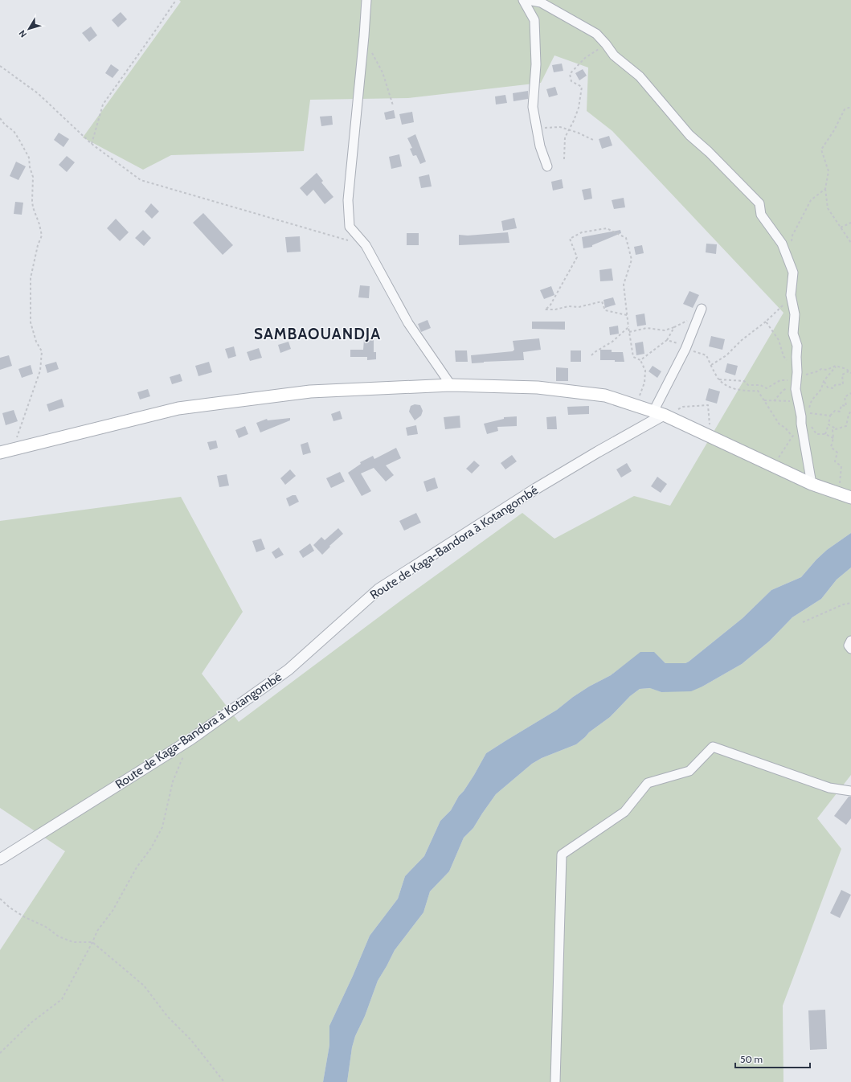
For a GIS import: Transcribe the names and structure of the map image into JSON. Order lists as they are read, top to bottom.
{
  "streets": {
    "street": ["Route de Kaga-Bandora à Kotangombé"]
  },
  "districts": ["SAMBAOUANDJA"],
  "scale_bar": "50 m",
  "north": "bottom left"
}
